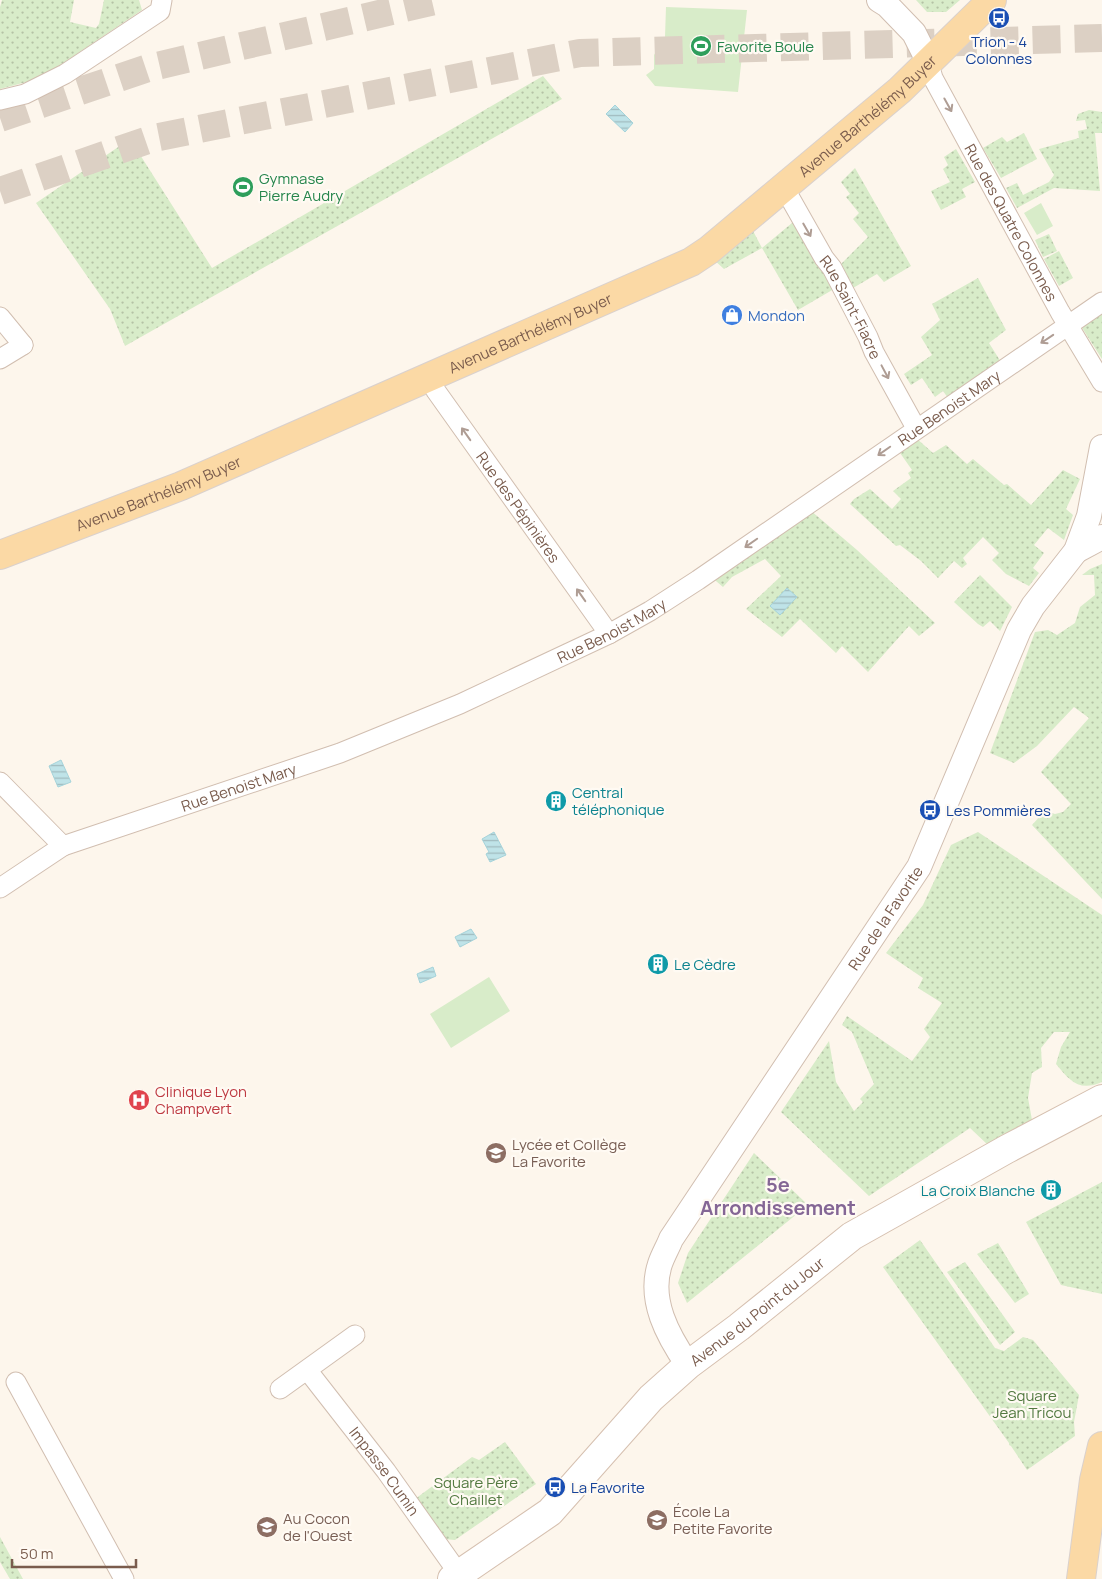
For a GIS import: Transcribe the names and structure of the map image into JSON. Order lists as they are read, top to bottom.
{
  "streets": {
    "main road": ["Avenue Barthélémy Buyer", "Avenue du Point du Jour"],
    "street": [
      "Rue des Quatre Colonnes",
      "Rue Saint-Fiacre",
      "Rue Benoist Mary",
      "Rue des Pépinières",
      "Rue de la Favorite",
      "Impasse Cumin"
    ]
  },
  "crossings": [
    ["Avenue Barthélémy Buyer", "Rue des Quatre Colonnes"],
    ["Avenue Barthélémy Buyer", "Rue Saint-Fiacre"],
    ["Avenue Barthélémy Buyer", "Rue des Pépinières"],
    ["Rue des Quatre Colonnes", "Rue Benoist Mary"],
    ["Rue Saint-Fiacre", "Rue Benoist Mary"],
    ["Rue Benoist Mary", "Rue des Pépinières"],
    ["Rue de la Favorite", "Avenue du Point du Jour"],
    ["Avenue du Point du Jour", "Impasse Cumin"]
  ],
  "one_way": [
    "Rue des Quatre Colonnes",
    "Rue Saint-Fiacre",
    "Rue Benoist Mary",
    "Rue des Pépinières"
  ],
  "districts": ["5e Arrondissement"],
  "parks": ["Square Jean Tricou", "Square Père Chaillet"],
  "places": {
    "bus stop": ["Trion - 4 Colonnes", "Les Pommières", "La Favorite"],
    "sports": ["Favorite Boule", "Gymnase Pierre Audry"],
    "shop": ["Mondon"],
    "building": ["Central téléphonique", "Le Cèdre", "La Croix Blanche"],
    "hospital": ["Clinique Lyon Champvert"],
    "school or university": ["Lycée et Collège La Favorite", "École La Petite Favorite", "Au Cocon de l'Ouest"]
  },
  "scale_bar": "50 m"
}
